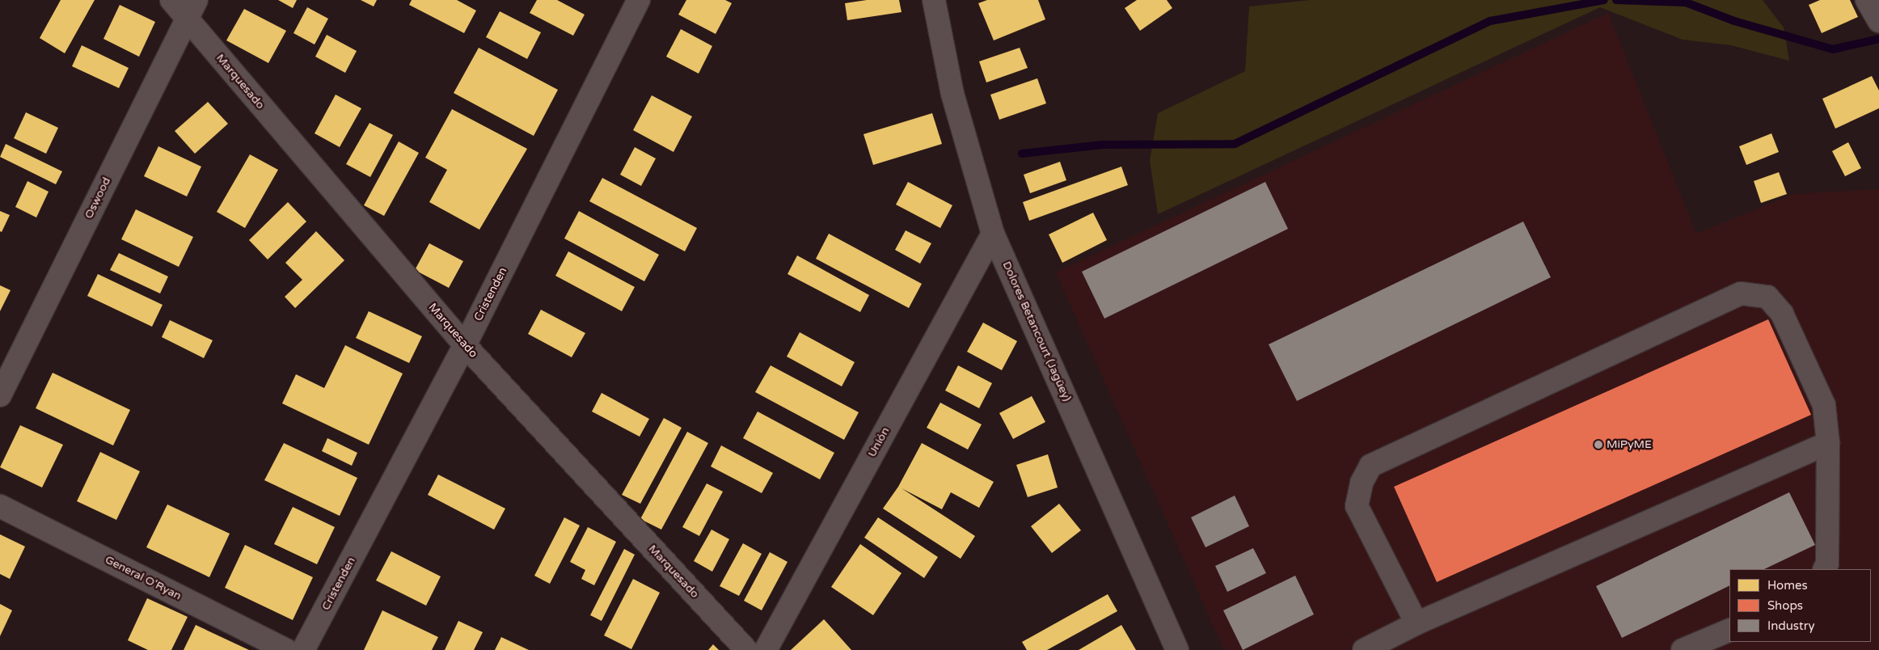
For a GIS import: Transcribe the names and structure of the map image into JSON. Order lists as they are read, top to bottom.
{
  "streets": {
    "street": [
      "Marquesado",
      "Oswood",
      "Cristenden",
      "Dolores Betancourt (Jagüey)",
      "Unión",
      "General O'Ryan"
    ]
  },
  "crossings": [
    ["Marquesado", "Oswood"],
    ["Marquesado", "Cristenden"],
    ["Dolores Betancourt (Jagüey)", "Unión"]
  ],
  "places": ["MiPyME"],
  "legend": ["Homes", "Shops", "Industry"]
}
